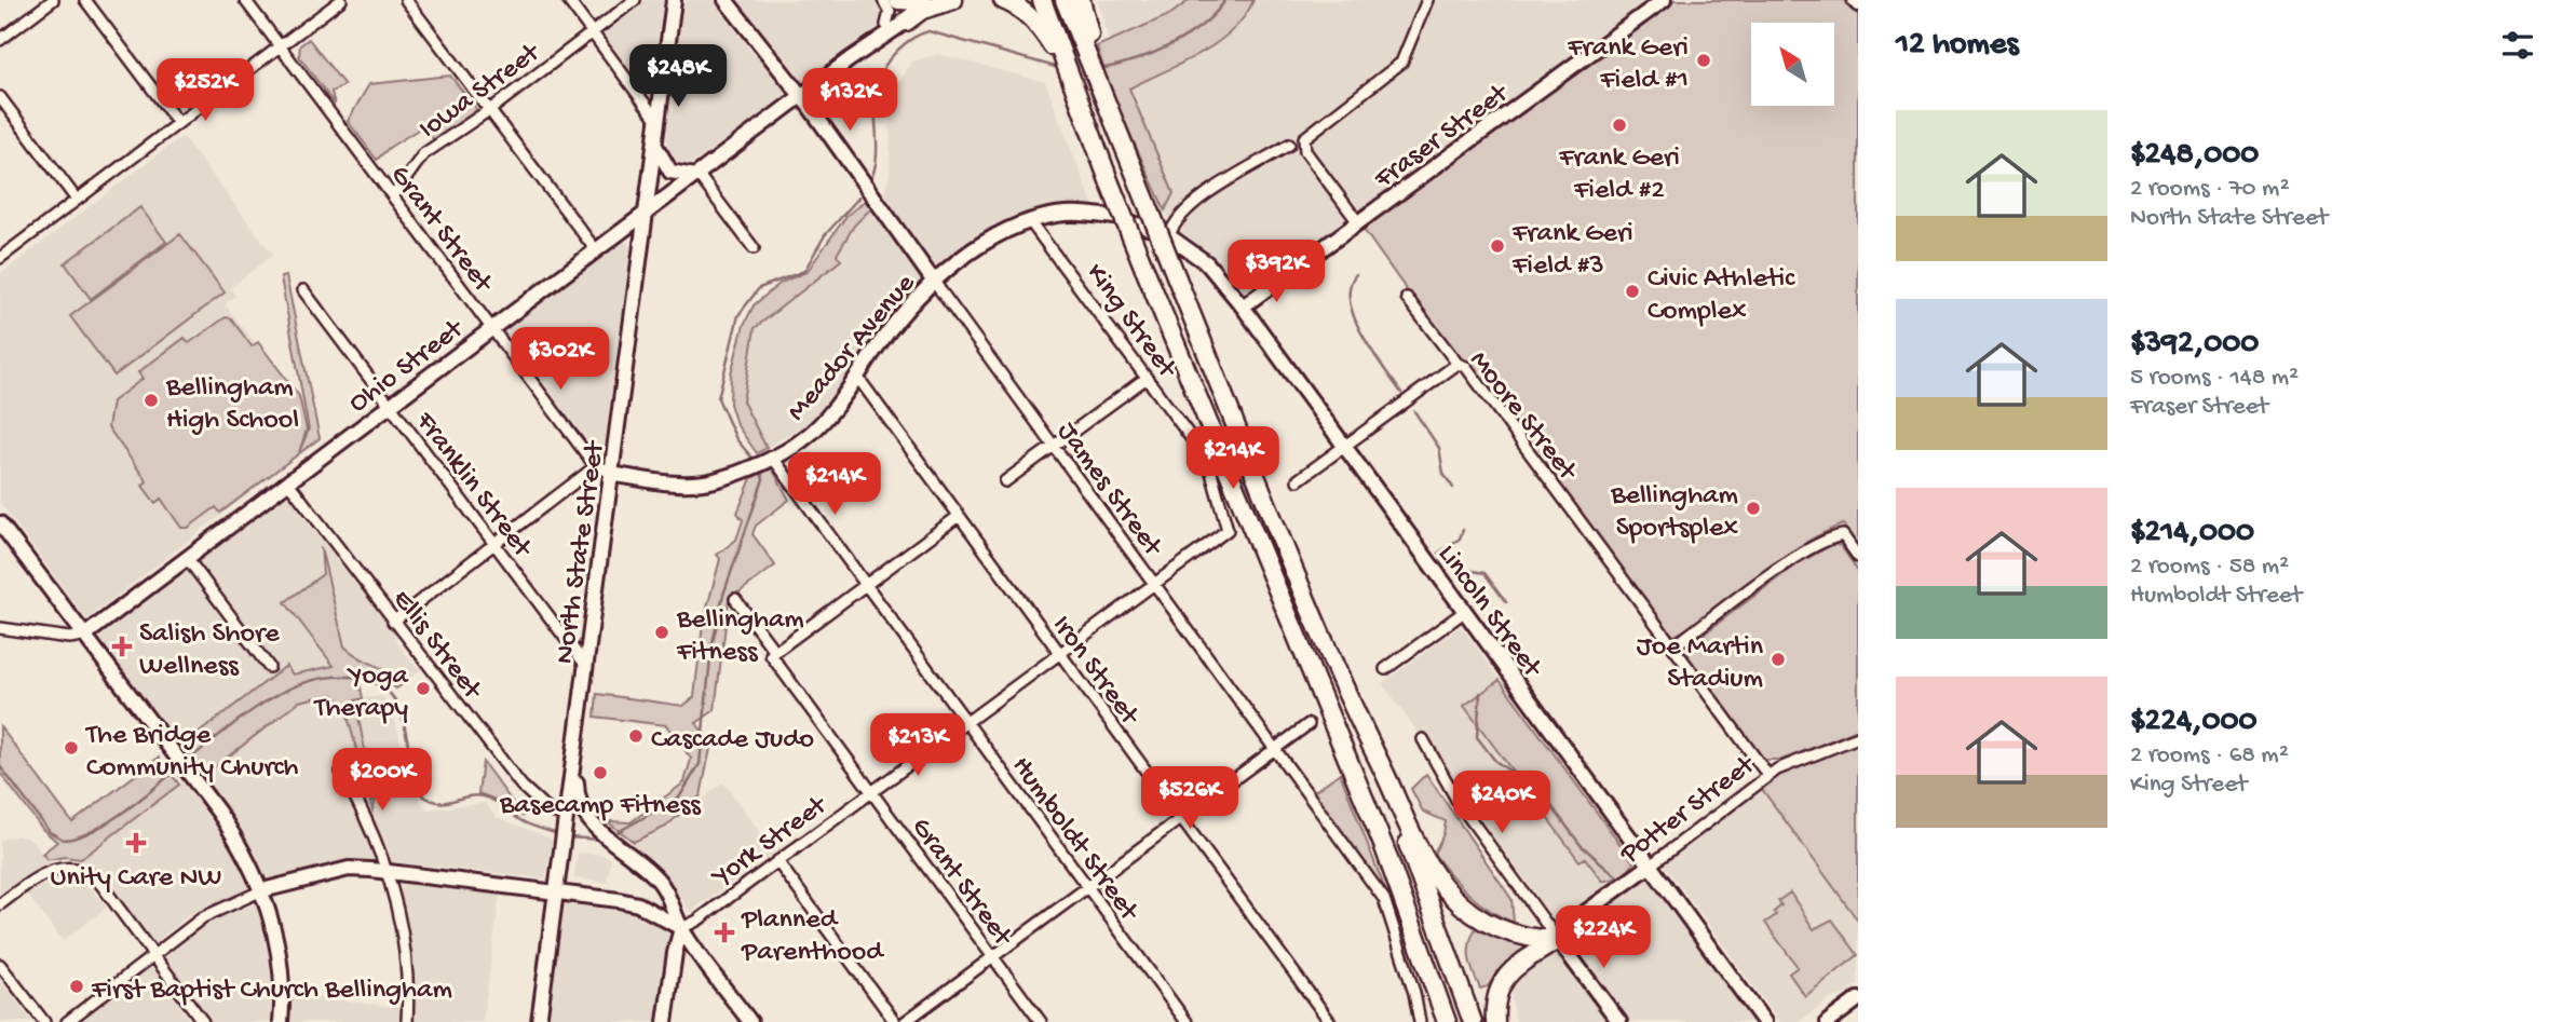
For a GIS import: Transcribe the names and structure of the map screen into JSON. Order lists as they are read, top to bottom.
{
  "streets": {
    "street": [
      "Iowa Street",
      "Fraser Street",
      "Grant Street",
      "King Street",
      "Meador Avenue",
      "Ohio Street",
      "Moore Street",
      "Franklin Street",
      "James Street",
      "North State Street",
      "Lincoln Street",
      "Ellis Street",
      "Iron Street",
      "Potter Street",
      "Humboldt Street",
      "York Street"
    ]
  },
  "crossings": [
    ["Iowa Street", "Grant Street"],
    ["Fraser Street", "Lincoln Street"],
    ["Grant Street", "Meador Avenue"],
    ["Grant Street", "Ohio Street"],
    ["Grant Street", "North State Street"],
    ["Grant Street", "York Street"],
    ["King Street", "Meador Avenue"],
    ["King Street", "York Street"],
    ["Meador Avenue", "James Street"],
    ["Meador Avenue", "North State Street"],
    ["Meador Avenue", "Iron Street"],
    ["Meador Avenue", "Humboldt Street"],
    ["Ohio Street", "Franklin Street"],
    ["Ohio Street", "James Street"],
    ["Ohio Street", "North State Street"],
    ["Ohio Street", "Ellis Street"],
    ["Moore Street", "Potter Street"],
    ["Franklin Street", "North State Street"],
    ["James Street", "York Street"],
    ["Lincoln Street", "Potter Street"],
    ["Iron Street", "York Street"],
    ["Humboldt Street", "York Street"]
  ],
  "places": {
    "other": [
      "Frank Geri Field #1",
      "Frank Geri Field #2",
      "Frank Geri Field #3",
      "Civic Athletic Complex",
      "Bellingham High School",
      "Bellingham Sportsplex",
      "Bellingham Fitness",
      "Joe Martin Stadium",
      "Yoga Therapy",
      "Cascade Judo",
      "The Bridge Community Church",
      "Basecamp Fitness",
      "First Baptist Church Bellingham"
    ],
    "health": ["Salish Shore Wellness", "Unity Care NW", "Planned Parenthood"]
  },
  "north": "top left",
  "page": {
    "heading": "12 homes",
    "price": [
      "$248K",
      "$252K",
      "$132K",
      "$392K",
      "$302K",
      "$214K",
      "$214K",
      "$213K",
      "$200K",
      "$526K",
      "$240K",
      "$224K"
    ],
    "list": [
      {
        "name": "$248,000",
        "note": "2 rooms · 70 m² · North State Street"
      },
      {
        "name": "$392,000",
        "note": "5 rooms · 148 m² · Fraser Street"
      },
      {
        "name": "$214,000",
        "note": "2 rooms · 58 m² · Humboldt Street"
      },
      {
        "name": "$224,000",
        "note": "2 rooms · 68 m² · King Street"
      }
    ]
  }
}
